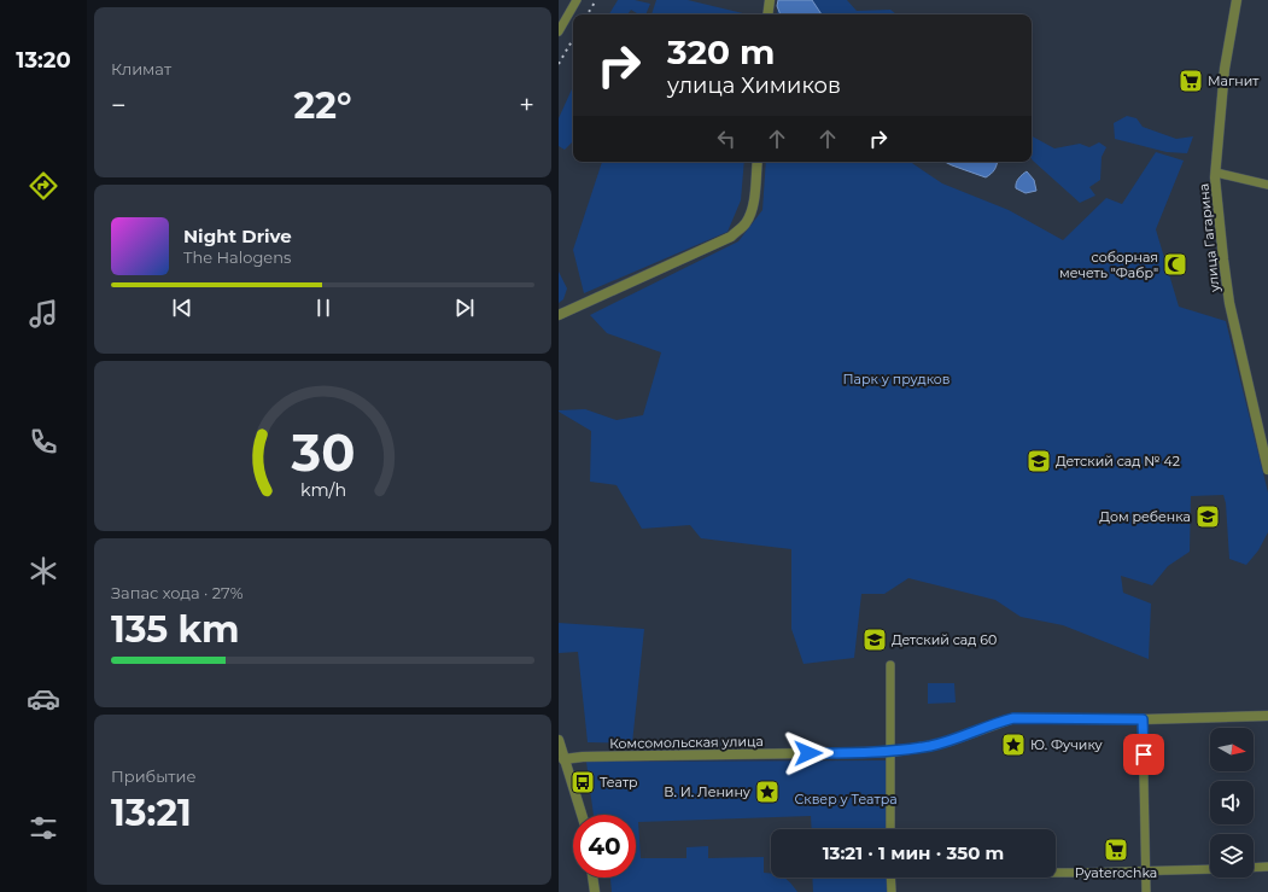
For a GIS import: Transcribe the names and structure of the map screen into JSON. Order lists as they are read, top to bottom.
{
  "streets": {
    "street": ["улица Гагарина", "Комсомольская улица"]
  },
  "parks": ["Парк у прудков", "Сквер у Театра"],
  "places": {
    "supermarket": ["Магнит", "Pyaterochka"],
    "mosque": ["соборная мечеть \"Фабр\""],
    "school or university": ["Детский сад № 42", "Дом ребенка", "Детский сад 60"],
    "place": ["Ю. Фучику", "В. И. Ленину"],
    "bus stop": ["Театр"]
  },
  "north": "right",
  "page": {
    "tabs": "13:20",
    "tile": [
      "Климат",
      ["Запас хода · 27%", "135 km"],
      ["Прибытие", "13:21"]
    ],
    "turn": ["320 m", "улица Химиков"],
    "heat": ["−", "22°", "+"],
    "song": ["Night Drive", "The Halogens"],
    "limit": "40",
    "trip": "13:21 · 1 мин · 350 m",
    "gauge": ["30", "km/h"]
  }
}
